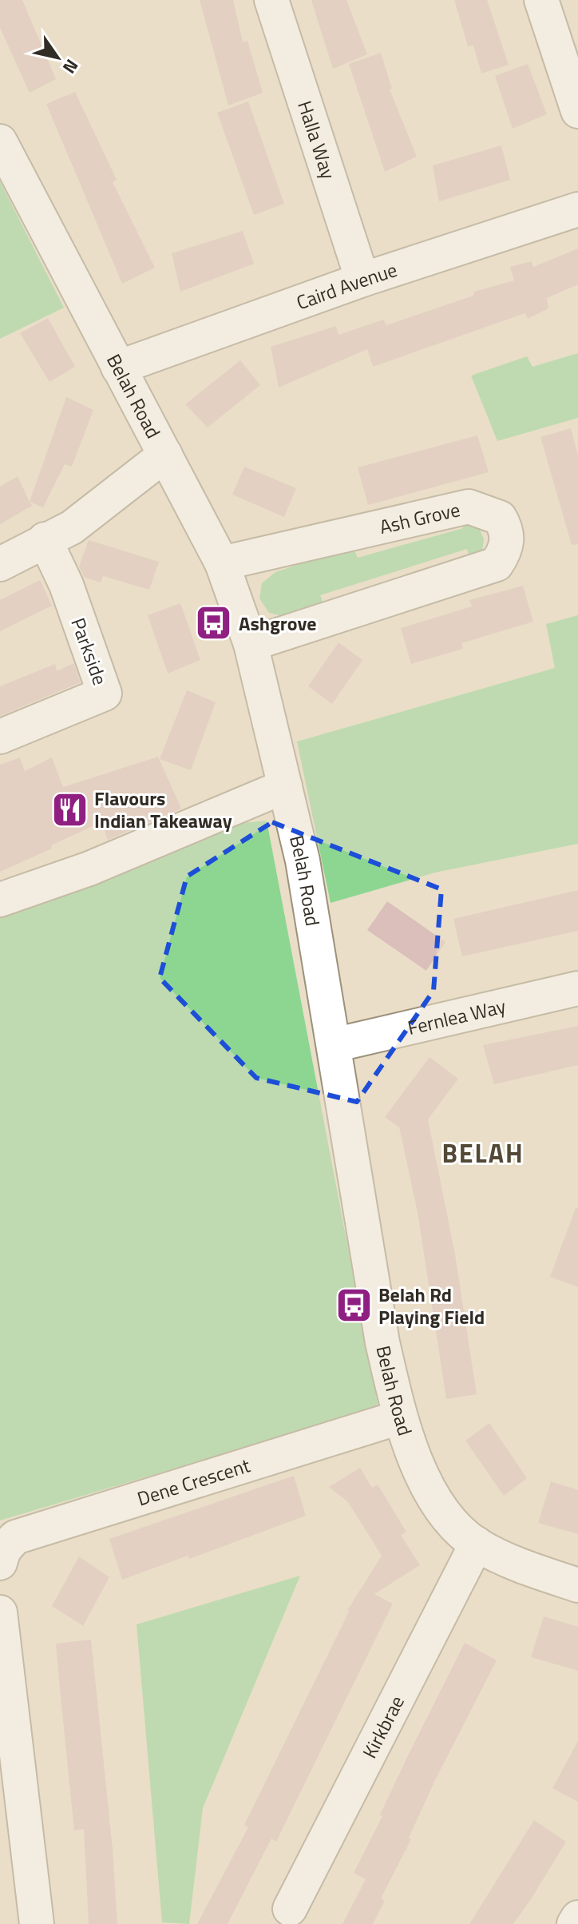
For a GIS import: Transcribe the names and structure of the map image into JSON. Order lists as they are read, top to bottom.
{
  "streets": {
    "street": [
      "Halla Way",
      "Caird Avenue",
      "Belah Road",
      "Ash Grove",
      "Parkside",
      "Fernlea Way",
      "Dene Crescent",
      "Kirkbrae"
    ]
  },
  "crossings": [
    ["Halla Way", "Caird Avenue"],
    ["Caird Avenue", "Belah Road"],
    ["Belah Road", "Ash Grove"],
    ["Belah Road", "Fernlea Way"],
    ["Belah Road", "Dene Crescent"],
    ["Belah Road", "Kirkbrae"]
  ],
  "districts": ["BELAH"],
  "places": {
    "bus stop": ["Ashgrove", "Belah Rd Playing Field"],
    "restaurant": ["Flavours Indian Takeaway"]
  },
  "north": "bottom right"
}
